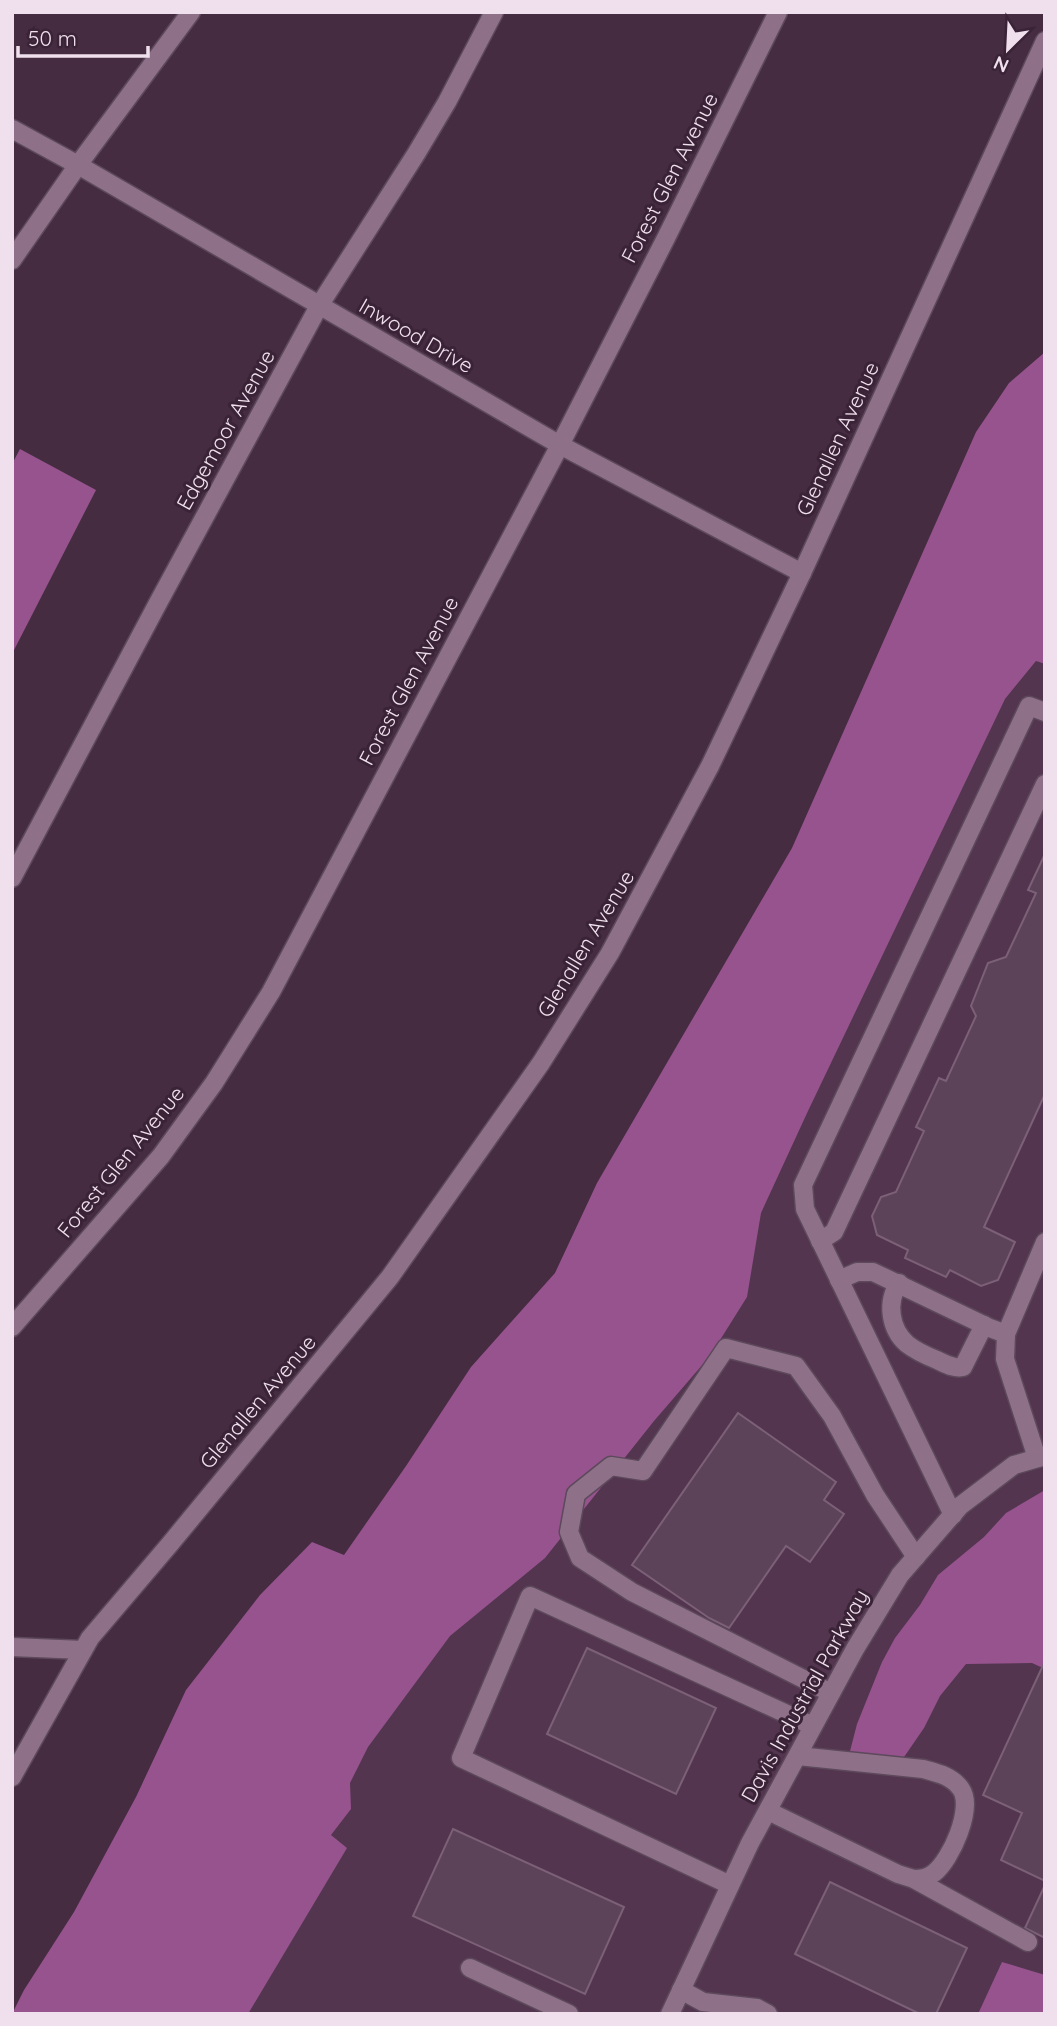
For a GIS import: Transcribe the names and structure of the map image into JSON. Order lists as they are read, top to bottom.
{
  "streets": {
    "street": [
      "Forest Glen Avenue",
      "Inwood Drive",
      "Edgemoor Avenue",
      "Glenallen Avenue",
      "Davis Industrial Parkway"
    ]
  },
  "crossings": [
    ["Forest Glen Avenue", "Inwood Drive"],
    ["Inwood Drive", "Edgemoor Avenue"],
    ["Inwood Drive", "Glenallen Avenue"]
  ],
  "scale_bar": "50 m",
  "north": "bottom left"
}
